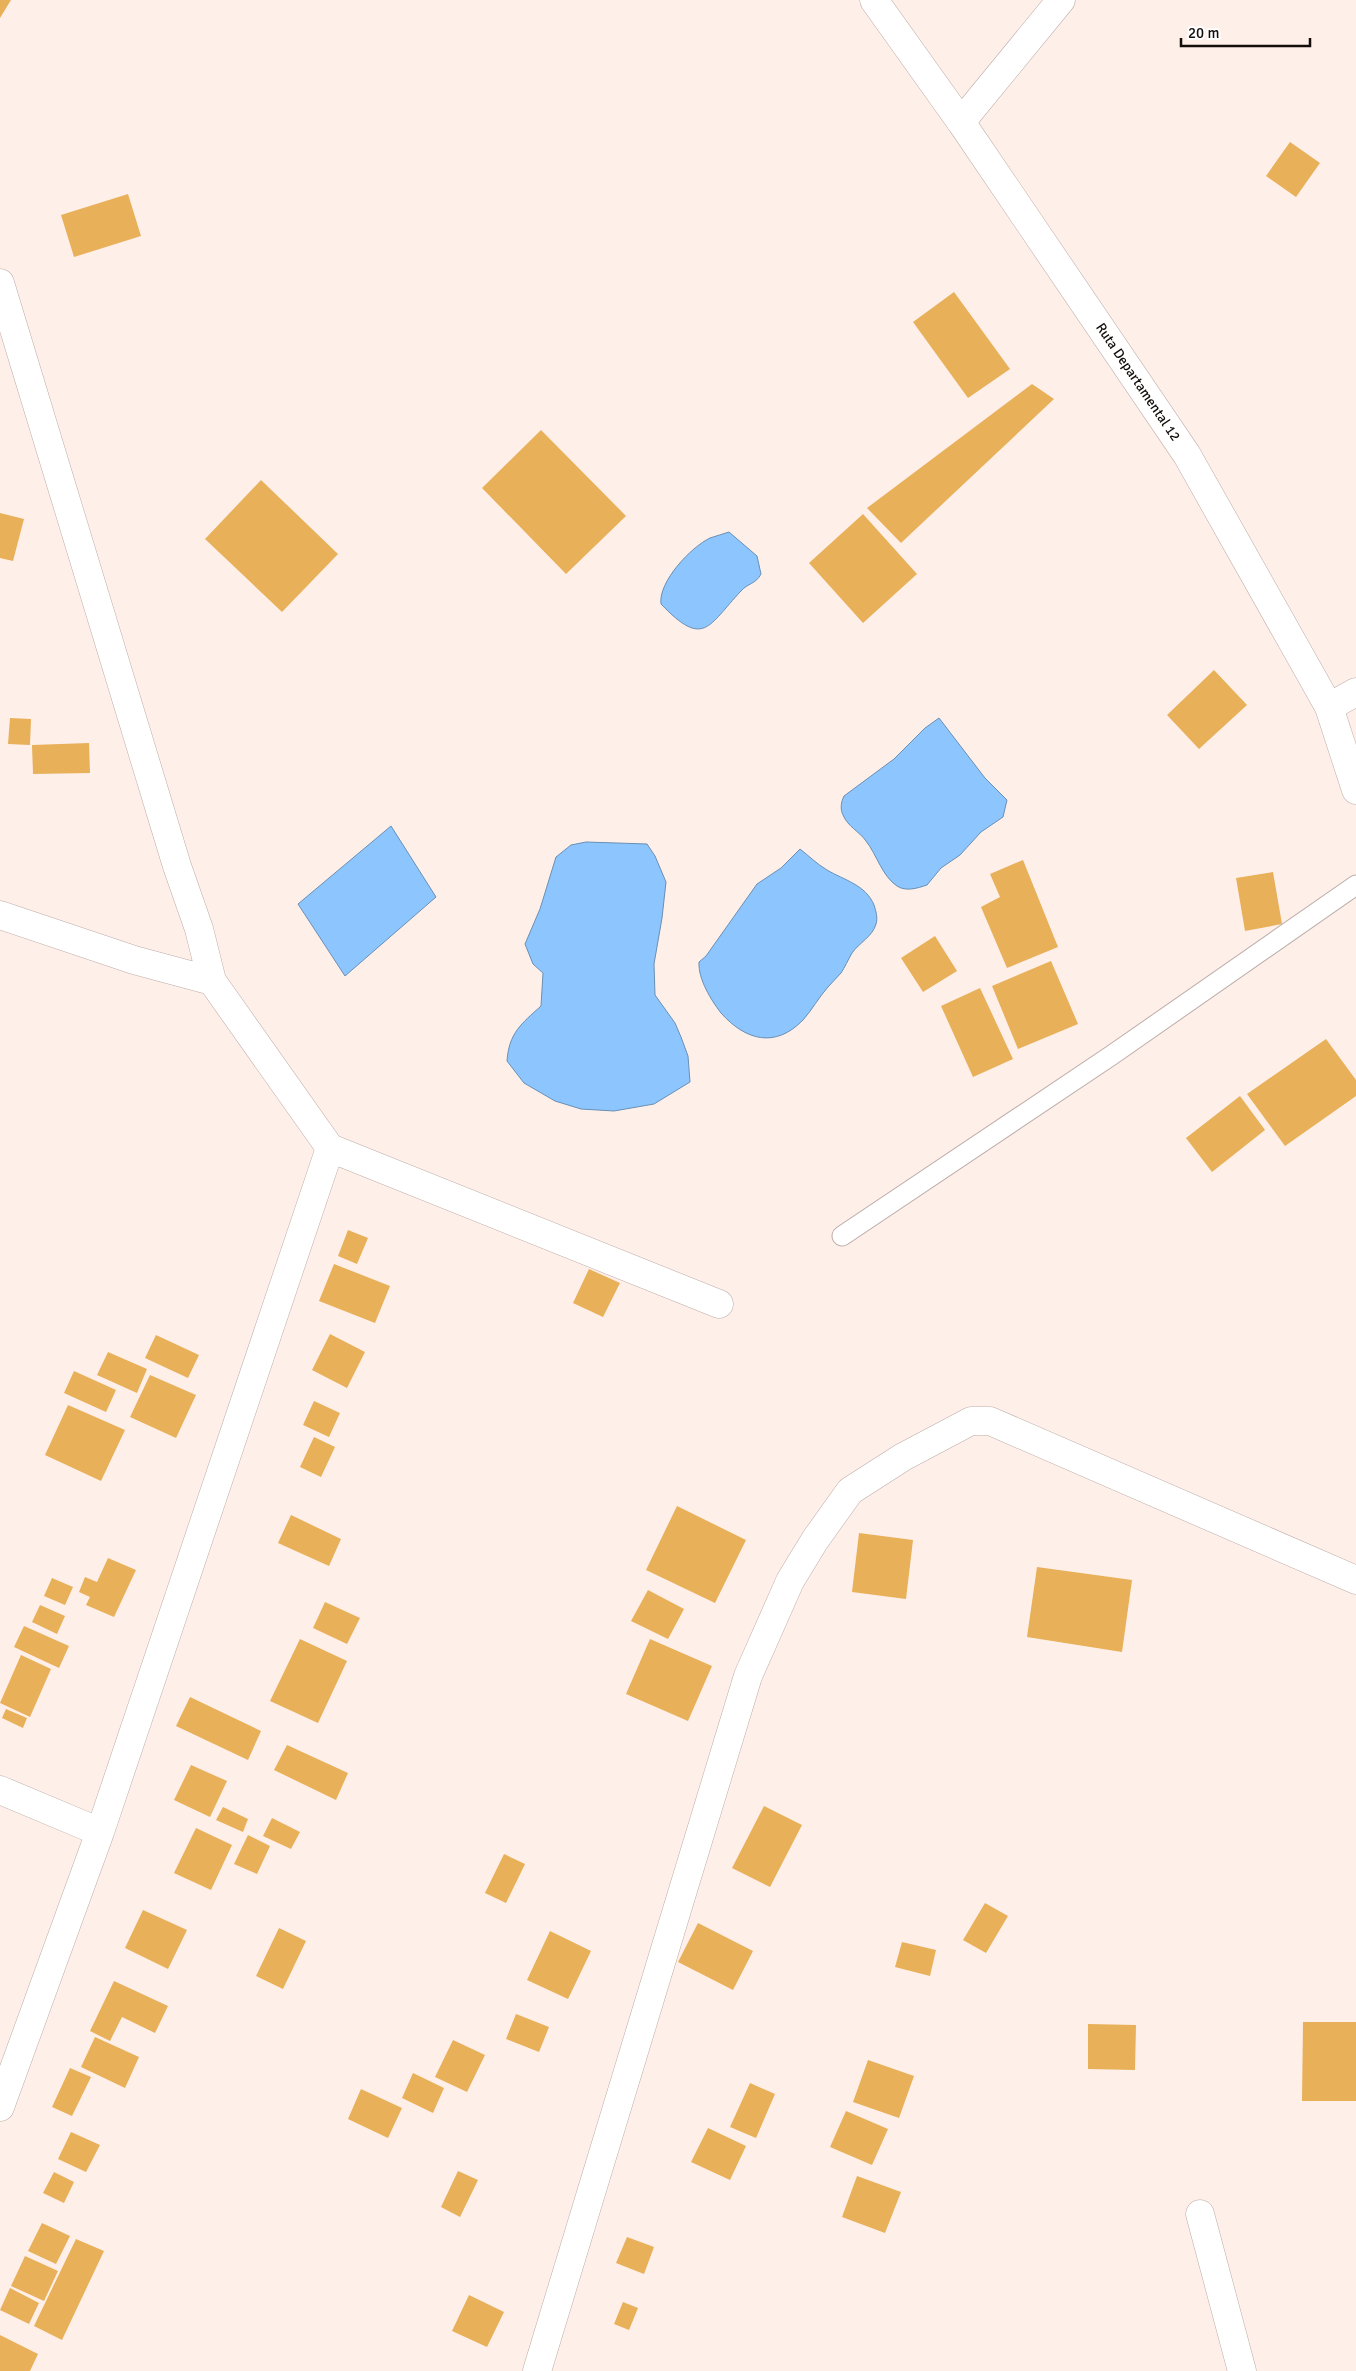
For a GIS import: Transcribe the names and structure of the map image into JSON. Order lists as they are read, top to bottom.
{
  "streets": {
    "street": ["Ruta Departamental 12"]
  },
  "scale_bar": "20 m"
}
